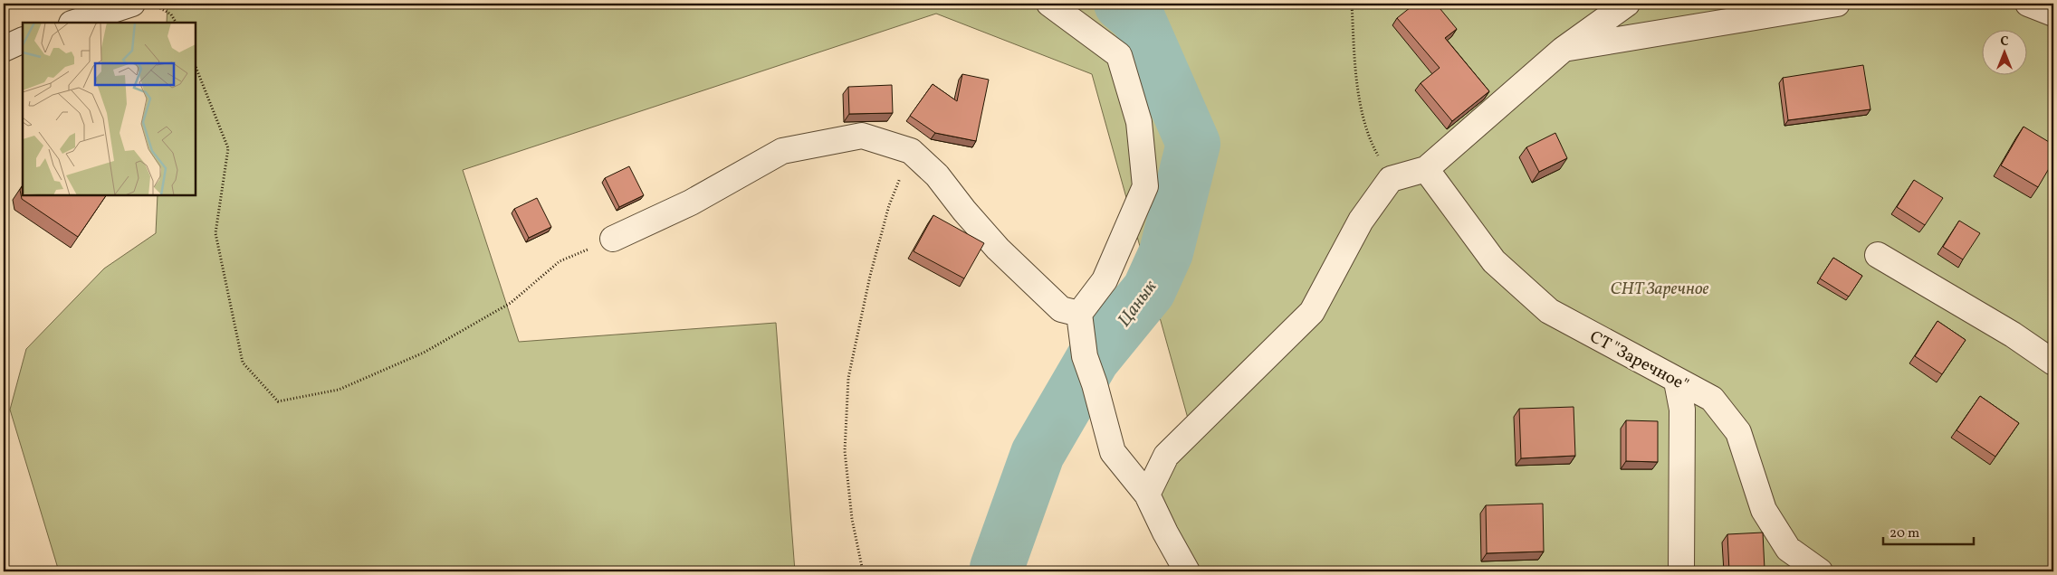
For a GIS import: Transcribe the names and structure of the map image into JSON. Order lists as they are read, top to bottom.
{
  "streets": {
    "lane": ["СТ \"Заречное\""]
  },
  "water": ["Цанык"],
  "parks": ["СНТ Заречное"],
  "scale_bar": "20 m",
  "north": "top"
}
